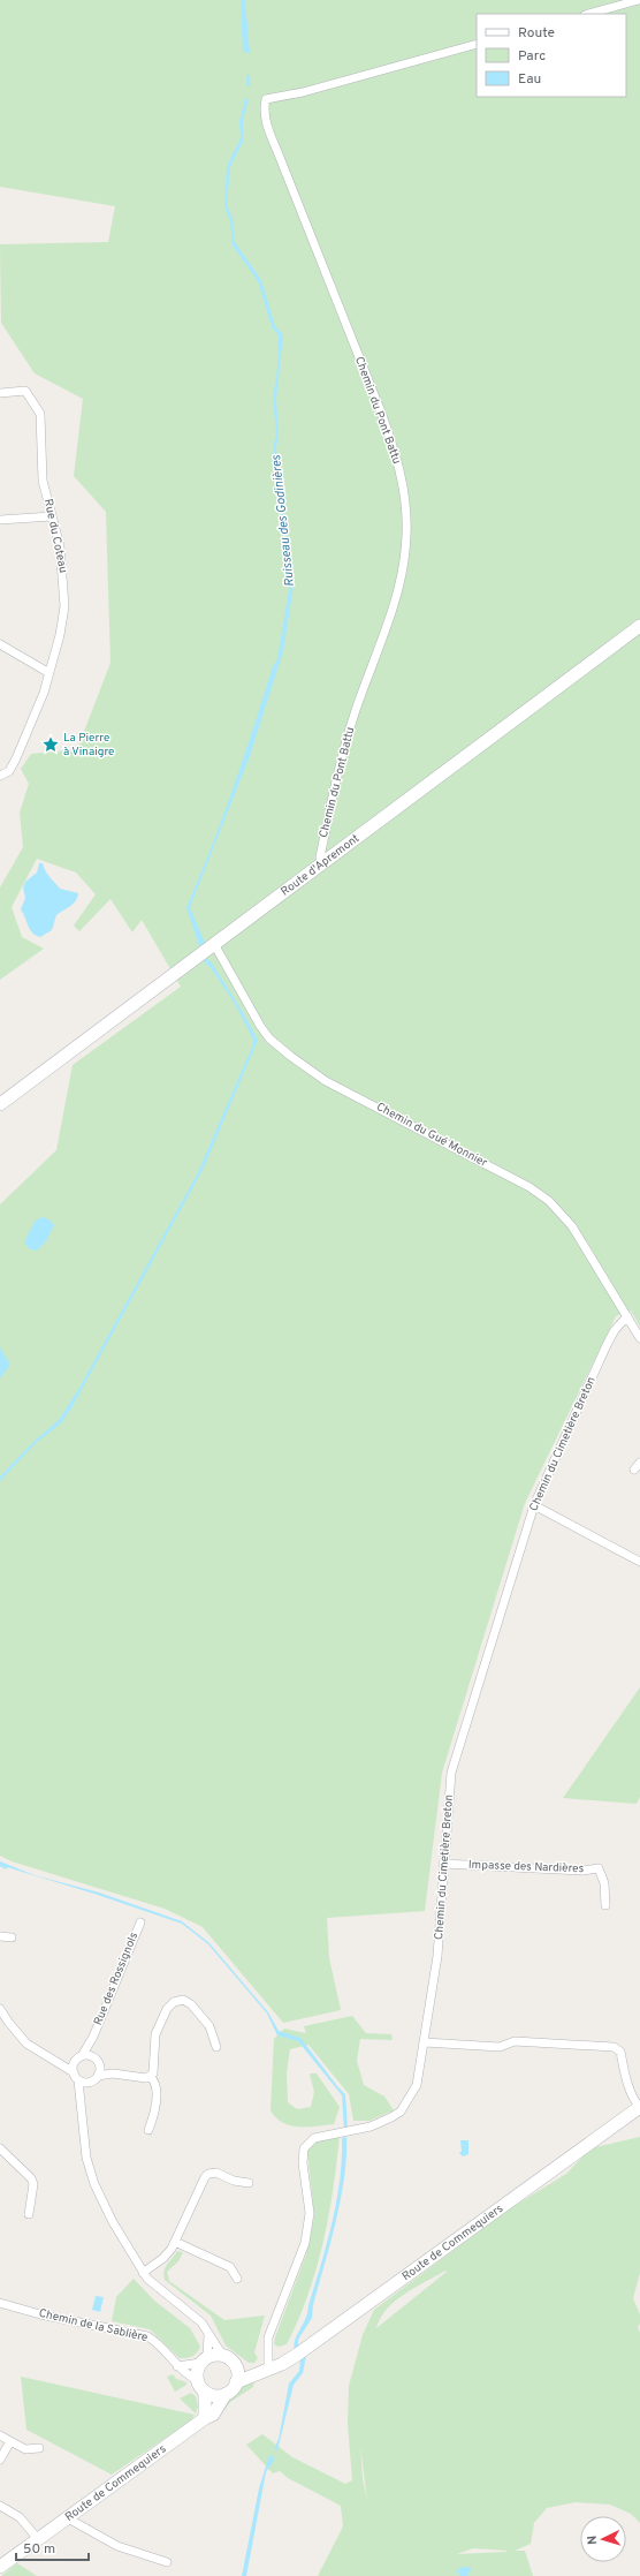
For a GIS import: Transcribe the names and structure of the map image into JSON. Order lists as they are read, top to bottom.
{
  "streets": {
    "street": [
      "Chemin du Pont Battu",
      "Rue du Coteau",
      "Route d'Apremont",
      "Chemin du Gué Monnier",
      "Chemin du Cimetière Breton",
      "Impasse des Nardières",
      "Rue des Rossignols",
      "Route de Commequiers",
      "Chemin de la Sablière"
    ]
  },
  "crossings": [
    ["Chemin du Pont Battu", "Route d'Apremont"],
    ["Route d'Apremont", "Chemin du Gué Monnier"],
    ["Chemin du Gué Monnier", "Chemin du Cimetière Breton"],
    ["Chemin du Cimetière Breton", "Impasse des Nardières"],
    ["Chemin du Cimetière Breton", "Route de Commequiers"],
    ["Route de Commequiers", "Chemin de la Sablière"]
  ],
  "water": ["Ruisseau des Godinières"],
  "places": {
    "place": ["La Pierre à Vinaigre"]
  },
  "legend": ["Route", "Parc", "Eau"],
  "scale_bar": "50 m",
  "north": "left"
}
